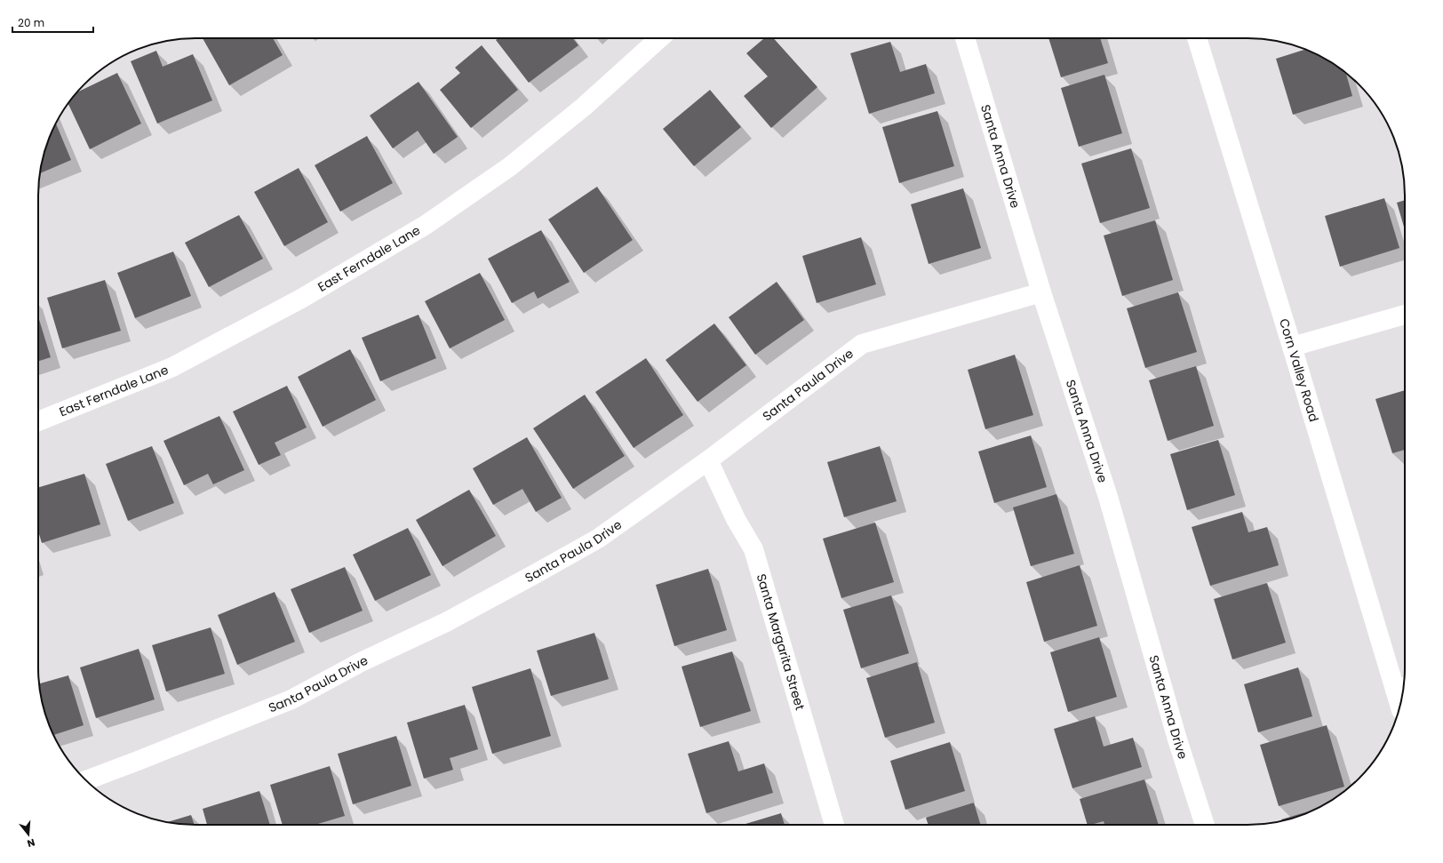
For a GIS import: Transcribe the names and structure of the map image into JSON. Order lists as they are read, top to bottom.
{
  "streets": {
    "street": [
      "Santa Anna Drive",
      "East Ferndale Lane",
      "Corn Valley Road",
      "Santa Paula Drive",
      "Santa Margarita Street"
    ]
  },
  "crossings": [
    ["Santa Anna Drive", "Santa Paula Drive"],
    ["Santa Paula Drive", "Santa Margarita Street"]
  ],
  "scale_bar": "20 m",
  "north": "bottom"
}
